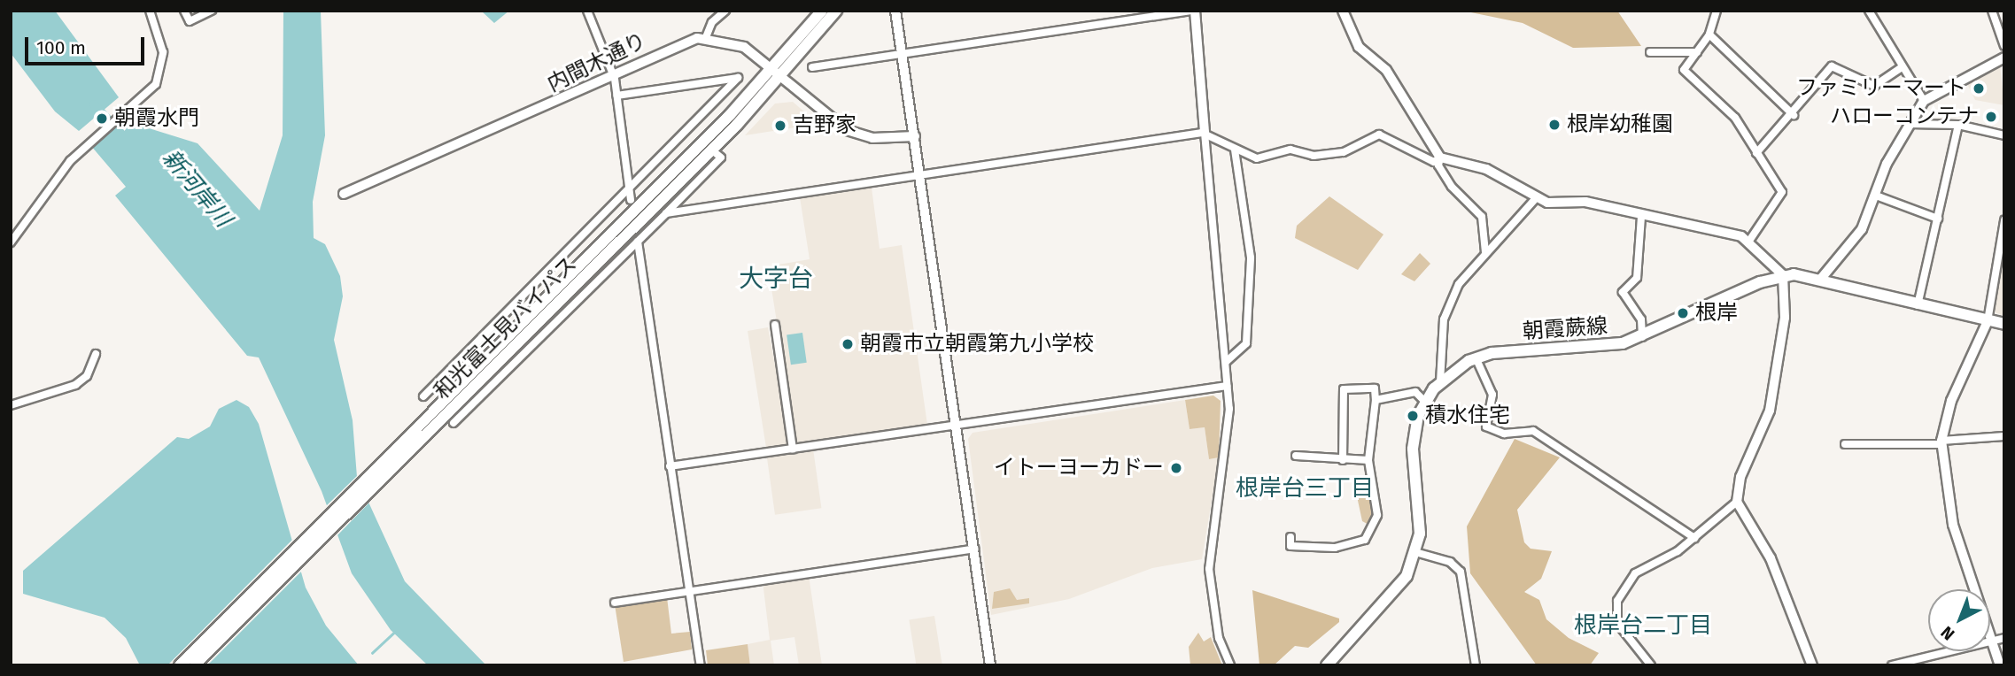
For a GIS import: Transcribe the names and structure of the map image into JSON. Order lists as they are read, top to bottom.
{
  "streets": {
    "main road": ["和光富士見バイパス", "朝霞蕨線"],
    "street": ["内間木通り"]
  },
  "crossings": [
    ["内間木通り", "和光富士見バイパス"]
  ],
  "districts": ["大字台", "根岸台三丁目", "根岸台二丁目"],
  "water": ["新河岸川"],
  "places": [
    "ファミリーマート",
    "ハローコンテナ",
    "朝霞水門",
    "根岸幼稚園",
    "吉野家",
    "根岸",
    "朝霞市立朝霞第九小学校",
    "積水住宅",
    "イトーヨーカドー"
  ],
  "scale_bar": "100 m",
  "north": "bottom left"
}
